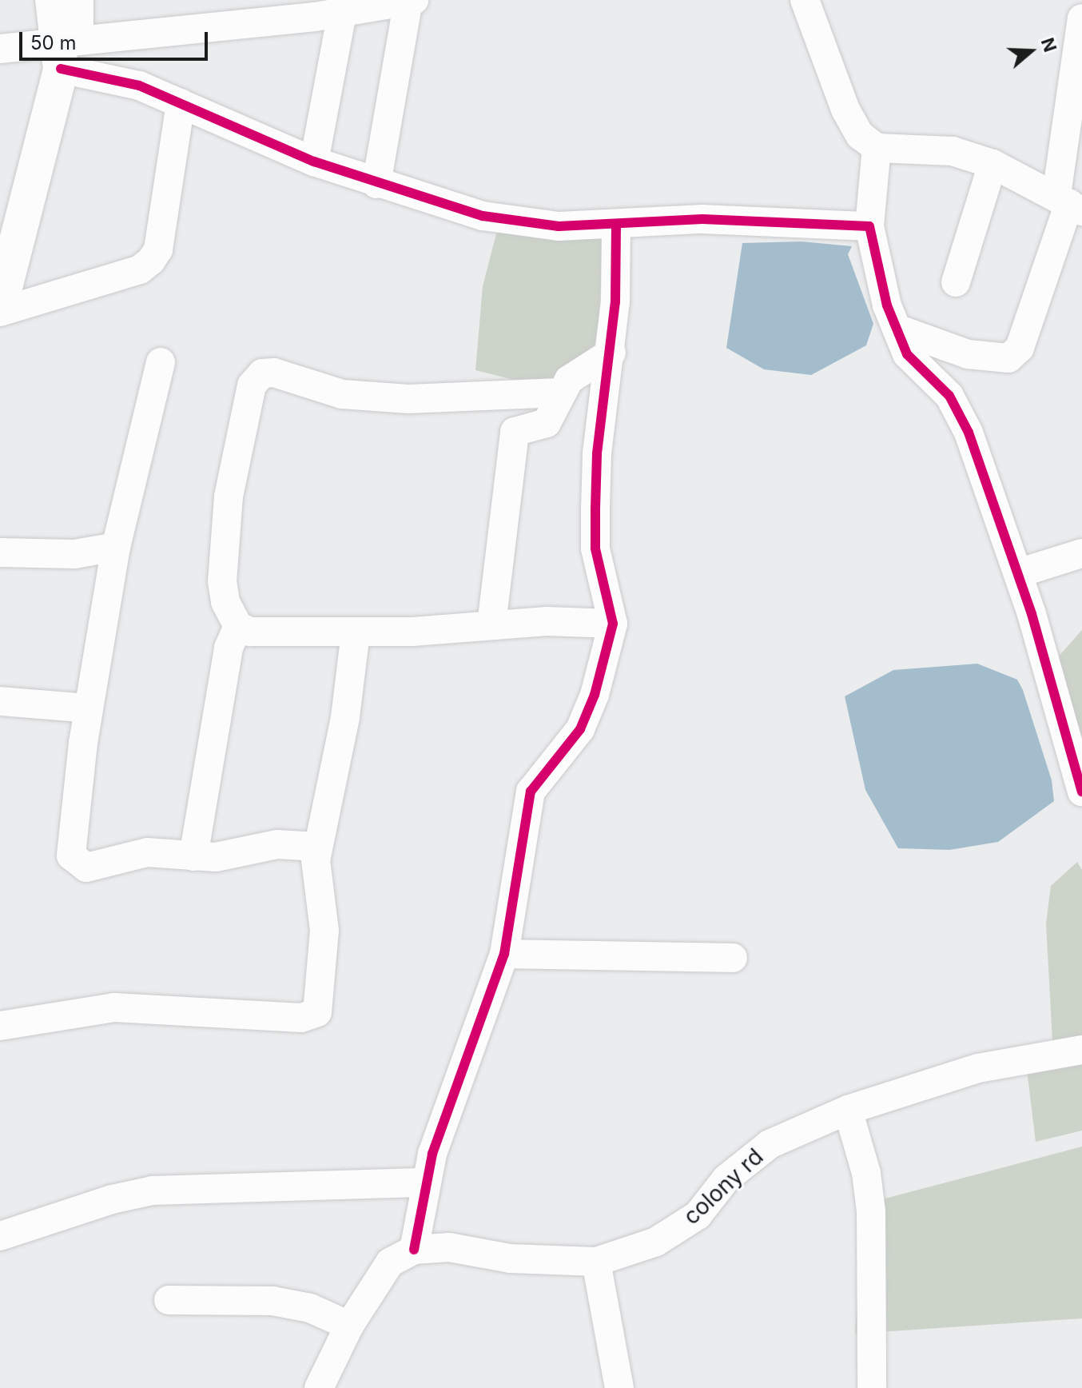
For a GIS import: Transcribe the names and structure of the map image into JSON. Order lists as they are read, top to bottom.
{
  "streets": {
    "street": ["colony rd"]
  },
  "scale_bar": "50 m",
  "north": "right"
}
